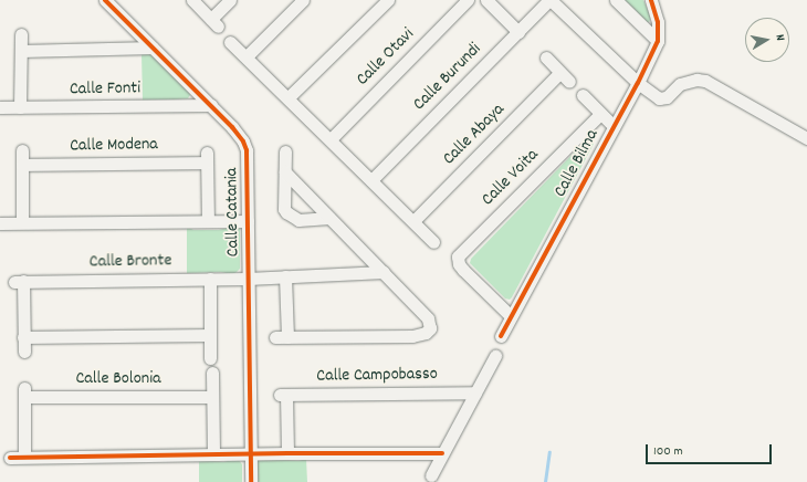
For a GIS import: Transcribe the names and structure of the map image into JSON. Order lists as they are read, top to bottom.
{
  "streets": {
    "street": [
      "Calle Otavi",
      "Calle Burundi",
      "Calle Fonti",
      "Calle Abaya",
      "Calle Modena",
      "Calle Bilma",
      "Calle Voita",
      "Calle Catania",
      "Calle Bronte",
      "Calle Campobasso",
      "Calle Bolonia"
    ]
  },
  "crossings": [
    ["Calle Fonti", "Calle Catania"],
    ["Calle Bilma", "Calle Voita"],
    ["Calle Catania", "Calle Bronte"]
  ],
  "scale_bar": "100 m",
  "north": "right"
}
